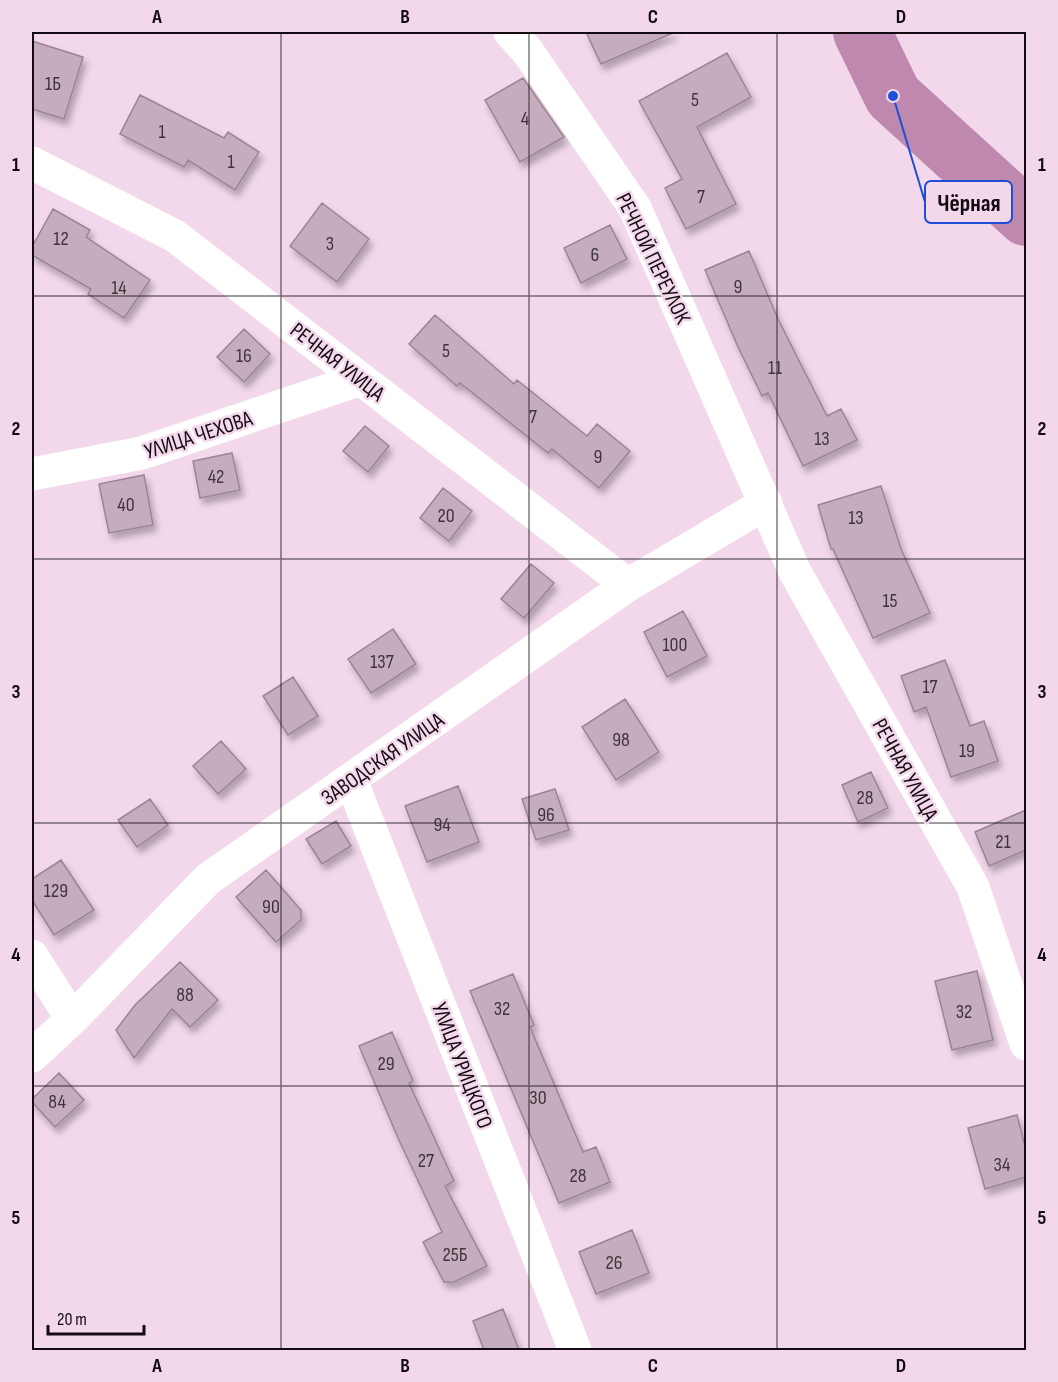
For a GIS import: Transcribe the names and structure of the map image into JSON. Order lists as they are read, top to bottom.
{
  "streets": {
    "street": [
      "РЕЧНОЙ ПЕРЕУЛОК",
      "РЕЧНАЯ УЛИЦА",
      "УЛИЦА ЧЕХОВА",
      "ЗАВОДСКАЯ УЛИЦА",
      "УЛИЦА УРИЦКОГО"
    ]
  },
  "crossings": [
    ["РЕЧНОЙ ПЕРЕУЛОК", "РЕЧНАЯ УЛИЦА"],
    ["РЕЧНОЙ ПЕРЕУЛОК", "ЗАВОДСКАЯ УЛИЦА"],
    ["РЕЧНАЯ УЛИЦА", "УЛИЦА ЧЕХОВА"],
    ["РЕЧНАЯ УЛИЦА", "ЗАВОДСКАЯ УЛИЦА"],
    ["ЗАВОДСКАЯ УЛИЦА", "УЛИЦА УРИЦКОГО"]
  ],
  "places": ["Чёрная"],
  "house_numbers": [
    "1Б",
    "5",
    "4",
    "1",
    "1",
    "7",
    "12",
    "3",
    "6",
    "9",
    "14",
    "5",
    "16",
    "11",
    "7",
    "13",
    "9",
    "42",
    "40",
    "20",
    "13",
    "15",
    "100",
    "137",
    "17",
    "98",
    "19",
    "28",
    "96",
    "94",
    "21",
    "129",
    "90",
    "88",
    "32",
    "32",
    "29",
    "30",
    "84",
    "27",
    "34",
    "28",
    "25Б",
    "26"
  ],
  "scale_bar": "20 m",
  "grid": {
    "columns": [
      "A",
      "B",
      "C",
      "D"
    ],
    "rows": [
      "1",
      "2",
      "3",
      "4",
      "5"
    ]
  }
}
